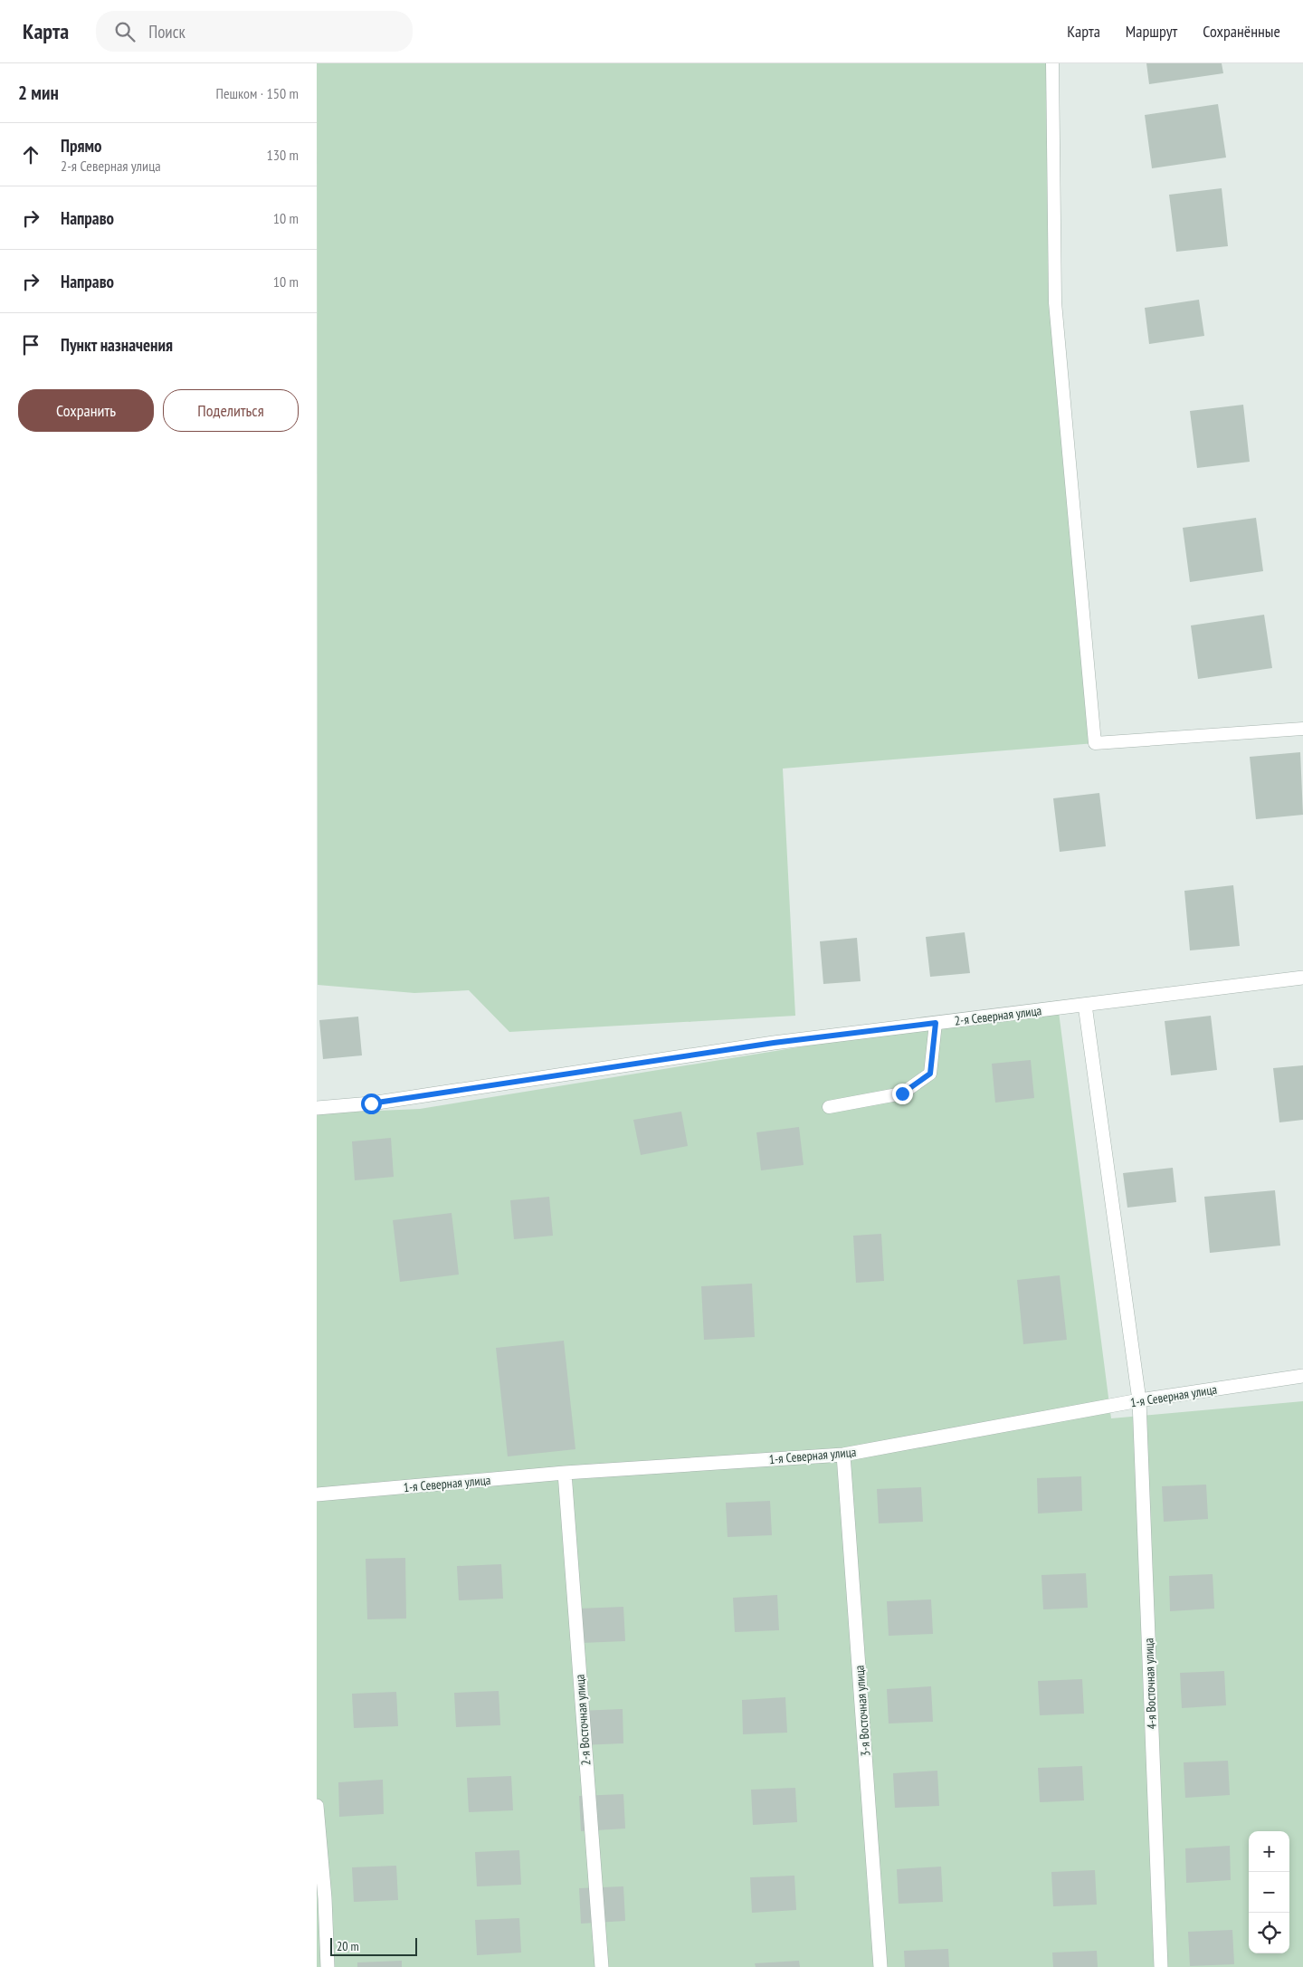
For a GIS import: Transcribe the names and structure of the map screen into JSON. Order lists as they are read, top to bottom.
{
  "streets": {
    "street": [
      "2-я Северная улица",
      "1-я Северная улица",
      "4-я Восточная улица",
      "3-я Восточная улица",
      "2-я Восточная улица"
    ]
  },
  "crossings": [
    ["2-я Северная улица", "4-я Восточная улица"],
    ["1-я Северная улица", "4-я Восточная улица"],
    ["1-я Северная улица", "3-я Восточная улица"],
    ["1-я Северная улица", "2-я Восточная улица"]
  ],
  "scale_bar": "20 m",
  "page": {
    "header": "Карта",
    "search": "Поиск",
    "nav": ["Карта", "Маршрут", "Сохранённые"],
    "heading": ["2 мин", "Пешком · 150 m"],
    "list": [
      ["Прямо", "2-я Северная улица", "130 m"],
      ["Направо", "10 m"],
      ["Направо", "10 m"],
      "Пункт назначения"
    ],
    "buttons": ["Сохранить", "Поделиться"],
    "map_buttons": ["+", "−"],
    "scale": "20 m"
  }
}
